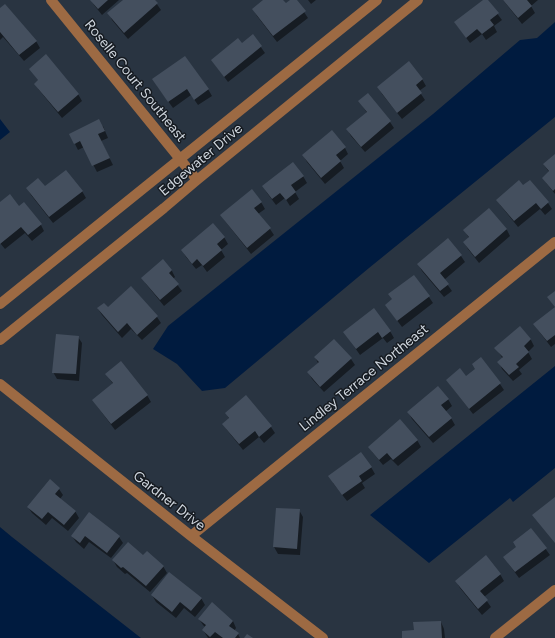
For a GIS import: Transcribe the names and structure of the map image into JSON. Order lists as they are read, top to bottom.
{
  "streets": {
    "street": [
      "Roselle Court Southeast",
      "Edgewater Drive",
      "Lindley Terrace Northeast",
      "Gardner Drive"
    ]
  },
  "crossings": [
    ["Roselle Court Southeast", "Edgewater Drive"],
    ["Lindley Terrace Northeast", "Gardner Drive"]
  ]
}
